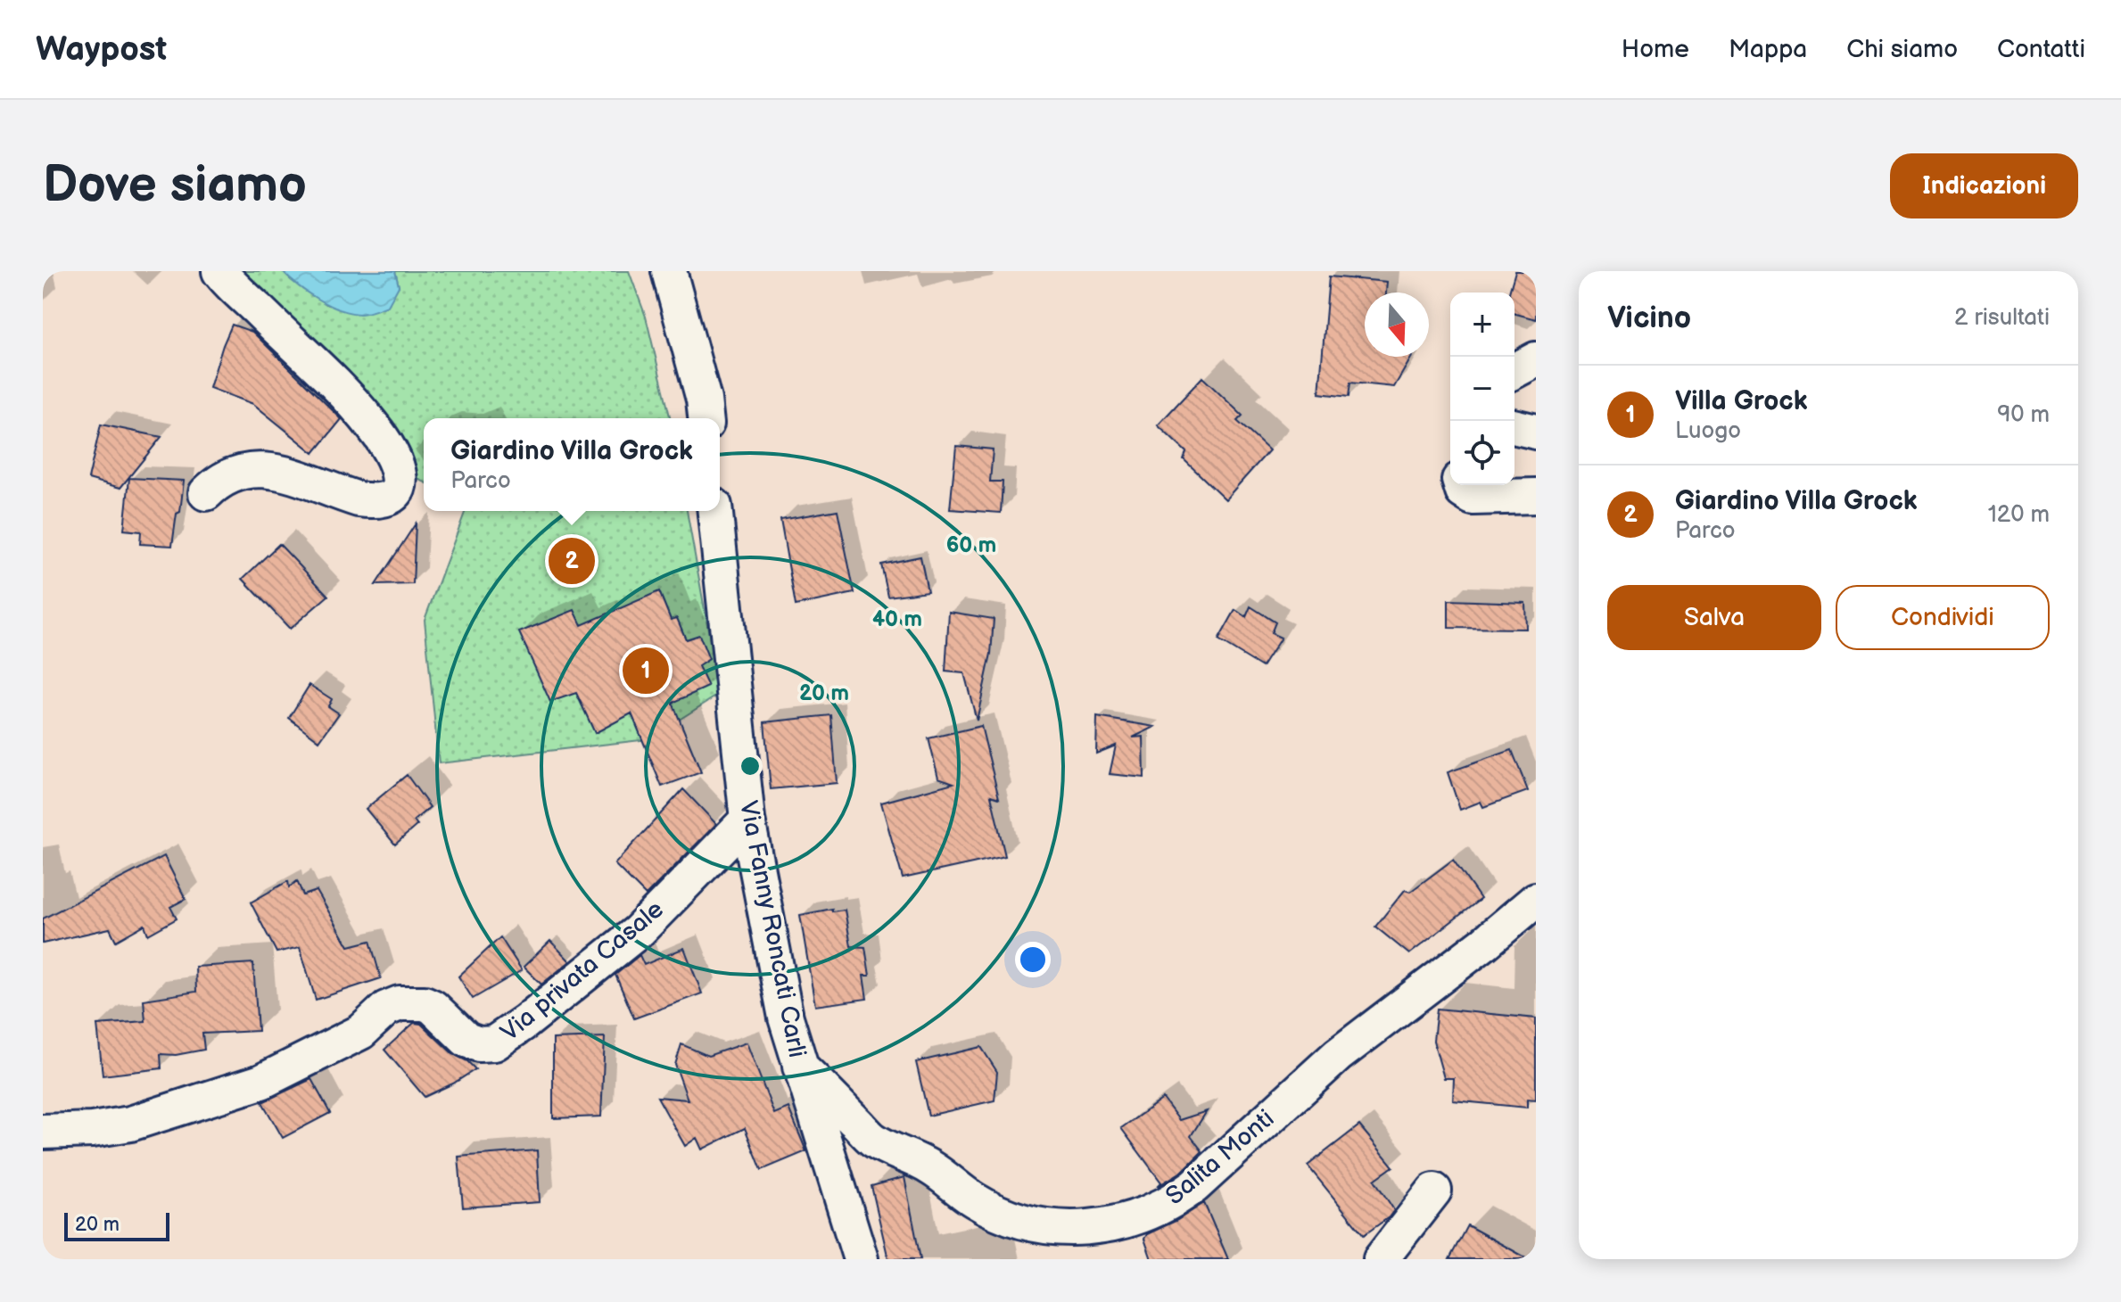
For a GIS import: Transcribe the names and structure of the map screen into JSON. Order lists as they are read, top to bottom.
{
  "streets": {
    "street": ["Via Fanny Roncati Carli", "Via privata Casale", "Salita Monti"]
  },
  "crossings": [
    ["Via Fanny Roncati Carli", "Via privata Casale"],
    ["Via Fanny Roncati Carli", "Salita Monti"]
  ],
  "scale_bar": "20 m",
  "north": "bottom",
  "page": {
    "header": "Waypost",
    "nav": [
      "Home",
      "Mappa",
      "Chi siamo",
      "Contatti"
    ],
    "buttons": [
      "Indicazioni",
      ["Salva", "Condividi"]
    ],
    "title": "Dove siamo",
    "heading": ["Vicino", "2 risultati"],
    "map_buttons": ["+", "−"],
    "list": [
      {
        "mark": "1",
        "name": "Villa Grock",
        "note": "Luogo",
        "value": "90 m"
      },
      {
        "mark": "2",
        "name": "Giardino Villa Grock",
        "note": "Parco",
        "value": "120 m"
      }
    ],
    "popup": ["Giardino Villa Grock", "Parco"],
    "pins": ["2", "1"],
    "scale": "20 m"
  },
  "rings": ["60 m", "40 m", "20 m"]
}
